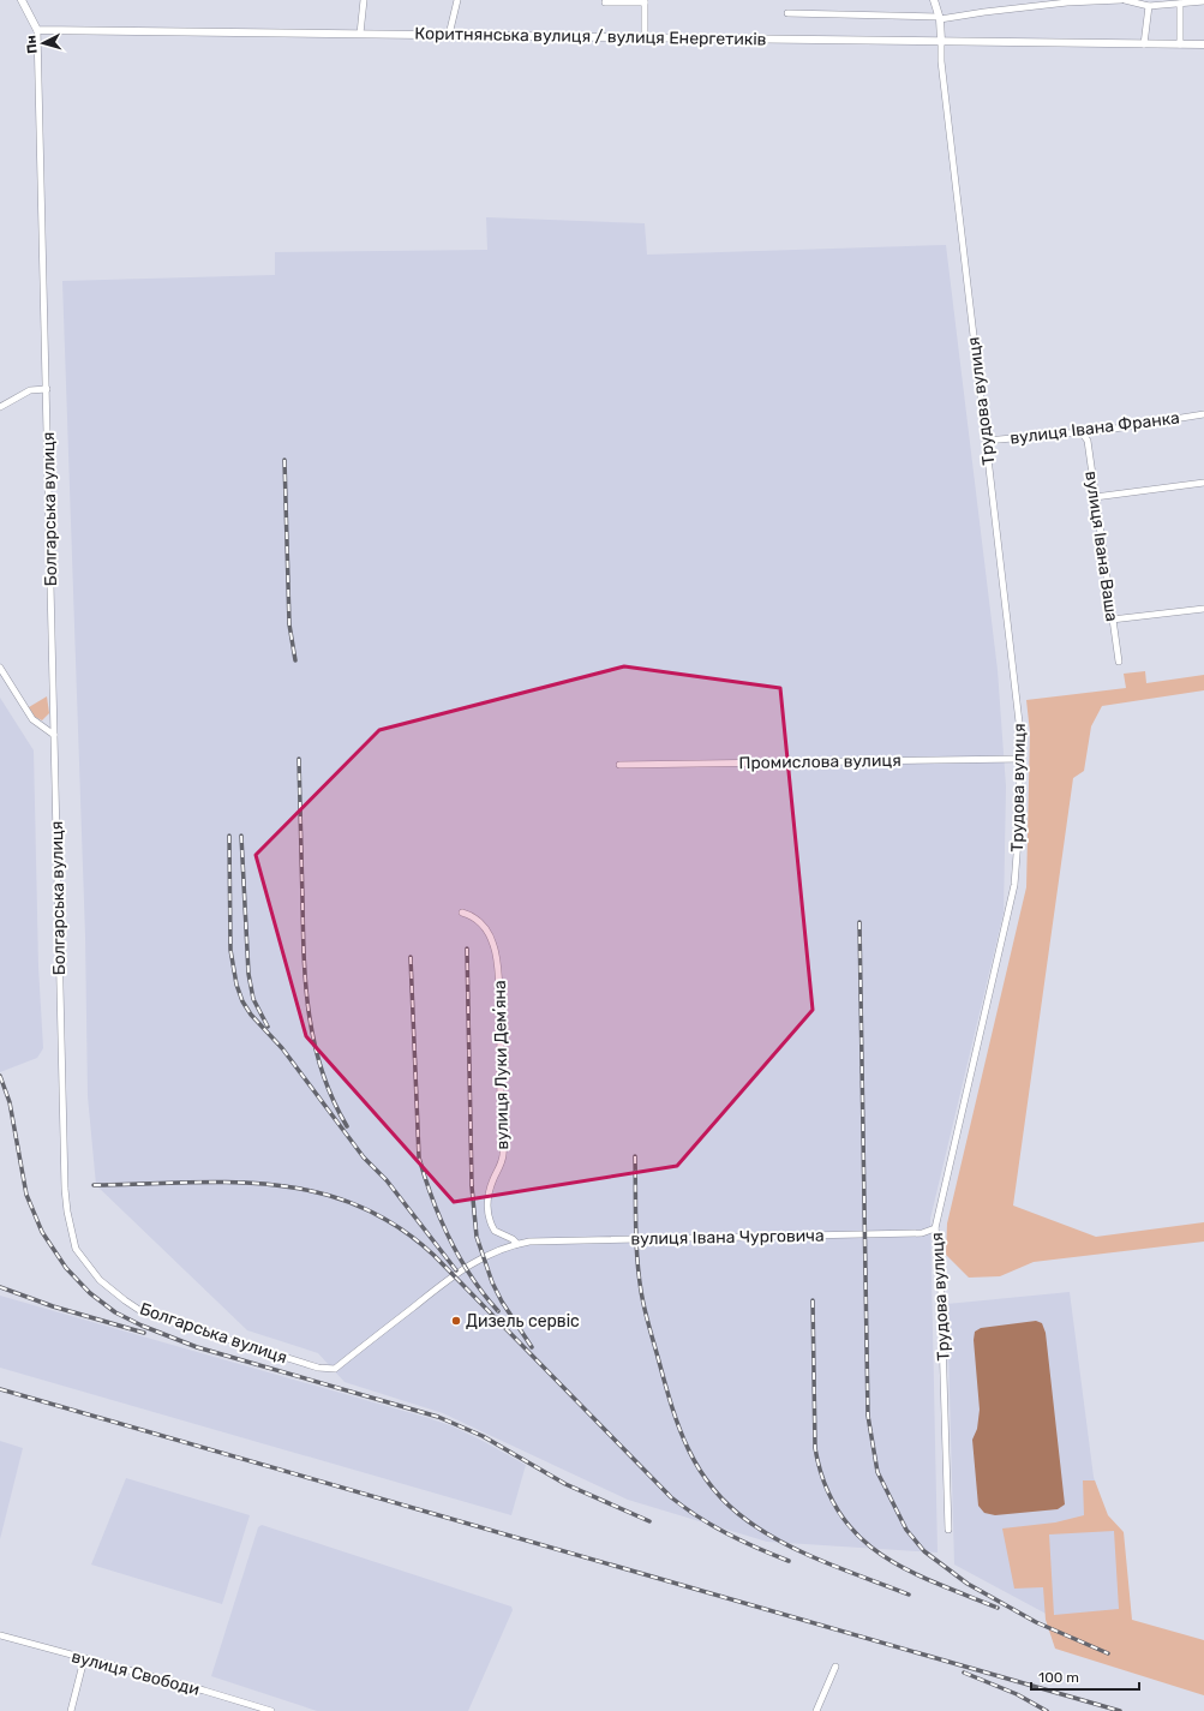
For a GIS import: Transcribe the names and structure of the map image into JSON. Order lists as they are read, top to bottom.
{
  "streets": {
    "street": [
      "Коритнянська вулиця / вулиця Енергетиків",
      "Трудова вулиця",
      "вулиця Івана Франка",
      "Болгарська вулиця",
      "вулиця Івана Ваша",
      "Промислова вулиця",
      "вулиця Луки Демʼяна",
      "вулиця Івана Чурговича",
      "вулиця Свободи"
    ]
  },
  "crossings": [
    ["Коритнянська вулиця / вулиця Енергетиків", "Трудова вулиця"],
    ["Коритнянська вулиця / вулиця Енергетиків", "Болгарська вулиця"],
    ["Трудова вулиця", "вулиця Івана Франка"],
    ["Трудова вулиця", "Промислова вулиця"],
    ["Трудова вулиця", "вулиця Івана Чурговича"],
    ["вулиця Івана Франка", "вулиця Івана Ваша"],
    ["Болгарська вулиця", "вулиця Луки Демʼяна"],
    ["Болгарська вулиця", "вулиця Івана Чурговича"],
    ["вулиця Луки Демʼяна", "вулиця Івана Чурговича"]
  ],
  "places": ["Дизель сервіс"],
  "scale_bar": "100 m",
  "north": "left"
}
